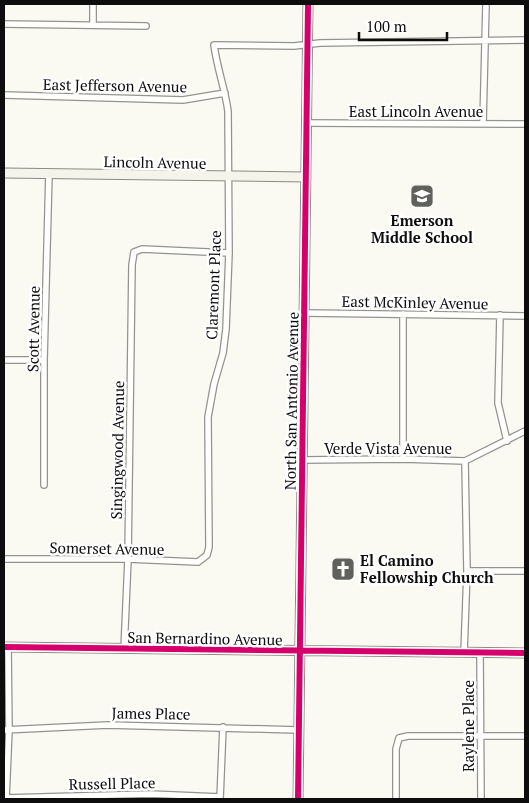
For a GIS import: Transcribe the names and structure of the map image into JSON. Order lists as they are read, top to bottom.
{
  "streets": {
    "main road": ["Lincoln Avenue", "North San Antonio Avenue", "San Bernardino Avenue"],
    "street": [
      "East Jefferson Avenue",
      "East Lincoln Avenue",
      "Claremont Place",
      "East McKinley Avenue",
      "Scott Avenue",
      "Verde Vista Avenue",
      "Singingwood Avenue",
      "Somerset Avenue",
      "James Place",
      "Raylene Place",
      "Russell Place"
    ]
  },
  "crossings": [
    ["East Jefferson Avenue", "Claremont Place"],
    ["East Lincoln Avenue", "North San Antonio Avenue"],
    ["Lincoln Avenue", "Claremont Place"],
    ["Lincoln Avenue", "Scott Avenue"],
    ["Lincoln Avenue", "North San Antonio Avenue"],
    ["Claremont Place", "North San Antonio Avenue"],
    ["Claremont Place", "Singingwood Avenue"],
    ["Claremont Place", "Somerset Avenue"],
    ["East McKinley Avenue", "North San Antonio Avenue"],
    ["North San Antonio Avenue", "Verde Vista Avenue"],
    ["North San Antonio Avenue", "San Bernardino Avenue"],
    ["North San Antonio Avenue", "James Place"],
    ["Singingwood Avenue", "Somerset Avenue"],
    ["Singingwood Avenue", "San Bernardino Avenue"],
    ["San Bernardino Avenue", "Raylene Place"]
  ],
  "places": {
    "school or university": ["Emerson Middle School"],
    "church": ["El Camino Fellowship Church"]
  },
  "scale_bar": "100 m"
}
